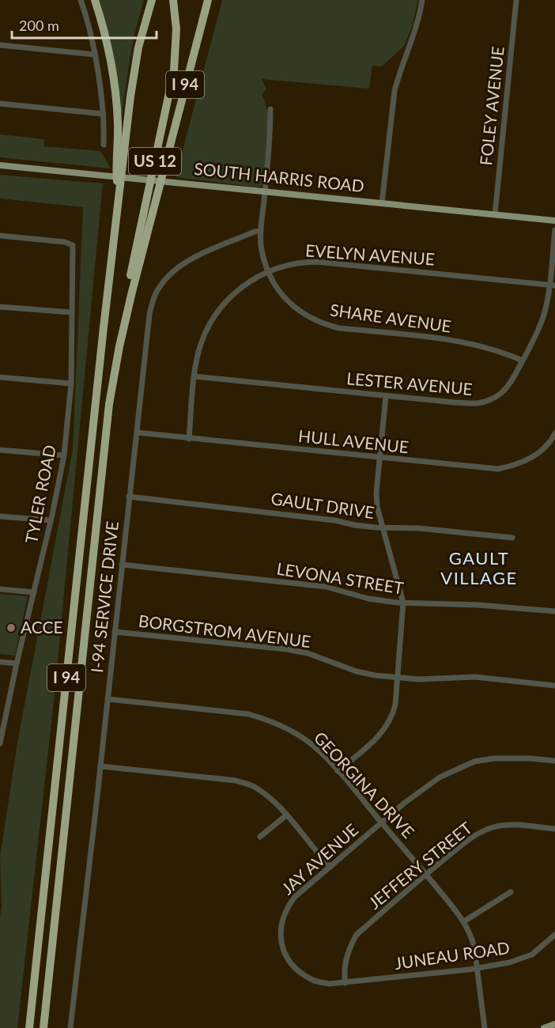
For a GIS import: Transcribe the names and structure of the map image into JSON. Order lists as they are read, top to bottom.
{
  "streets": {
    "highway": ["I 94", "US 12"],
    "main road": ["SOUTH HARRIS ROAD"],
    "street": [
      "FOLEY AVENUE",
      "EVELYN AVENUE",
      "SHARE AVENUE",
      "LESTER AVENUE",
      "HULL AVENUE",
      "TYLER ROAD",
      "GAULT DRIVE",
      "LEVONA STREET",
      "I-94 SERVICE DRIVE",
      "BORGSTROM AVENUE",
      "GEORGINA DRIVE",
      "JAY AVENUE",
      "JEFFERY STREET",
      "JUNEAU ROAD"
    ]
  },
  "crossings": [
    ["I 94", "US 12"],
    ["FOLEY AVENUE", "SOUTH HARRIS ROAD"],
    ["SOUTH HARRIS ROAD", "SHARE AVENUE"],
    ["EVELYN AVENUE", "SHARE AVENUE"],
    ["EVELYN AVENUE", "LESTER AVENUE"],
    ["EVELYN AVENUE", "HULL AVENUE"],
    ["SHARE AVENUE", "LESTER AVENUE"],
    ["SHARE AVENUE", "I-94 SERVICE DRIVE"],
    ["HULL AVENUE", "I-94 SERVICE DRIVE"],
    ["GAULT DRIVE", "I-94 SERVICE DRIVE"],
    ["LEVONA STREET", "I-94 SERVICE DRIVE"],
    ["I-94 SERVICE DRIVE", "BORGSTROM AVENUE"],
    ["I-94 SERVICE DRIVE", "GEORGINA DRIVE"],
    ["GEORGINA DRIVE", "JAY AVENUE"],
    ["GEORGINA DRIVE", "JEFFERY STREET"],
    ["GEORGINA DRIVE", "JUNEAU ROAD"],
    ["JAY AVENUE", "JEFFERY STREET"],
    ["JAY AVENUE", "JUNEAU ROAD"],
    ["JEFFERY STREET", "JUNEAU ROAD"]
  ],
  "districts": ["GAULT VILLAGE"],
  "places": ["ACCE"],
  "scale_bar": "200 m"
}
